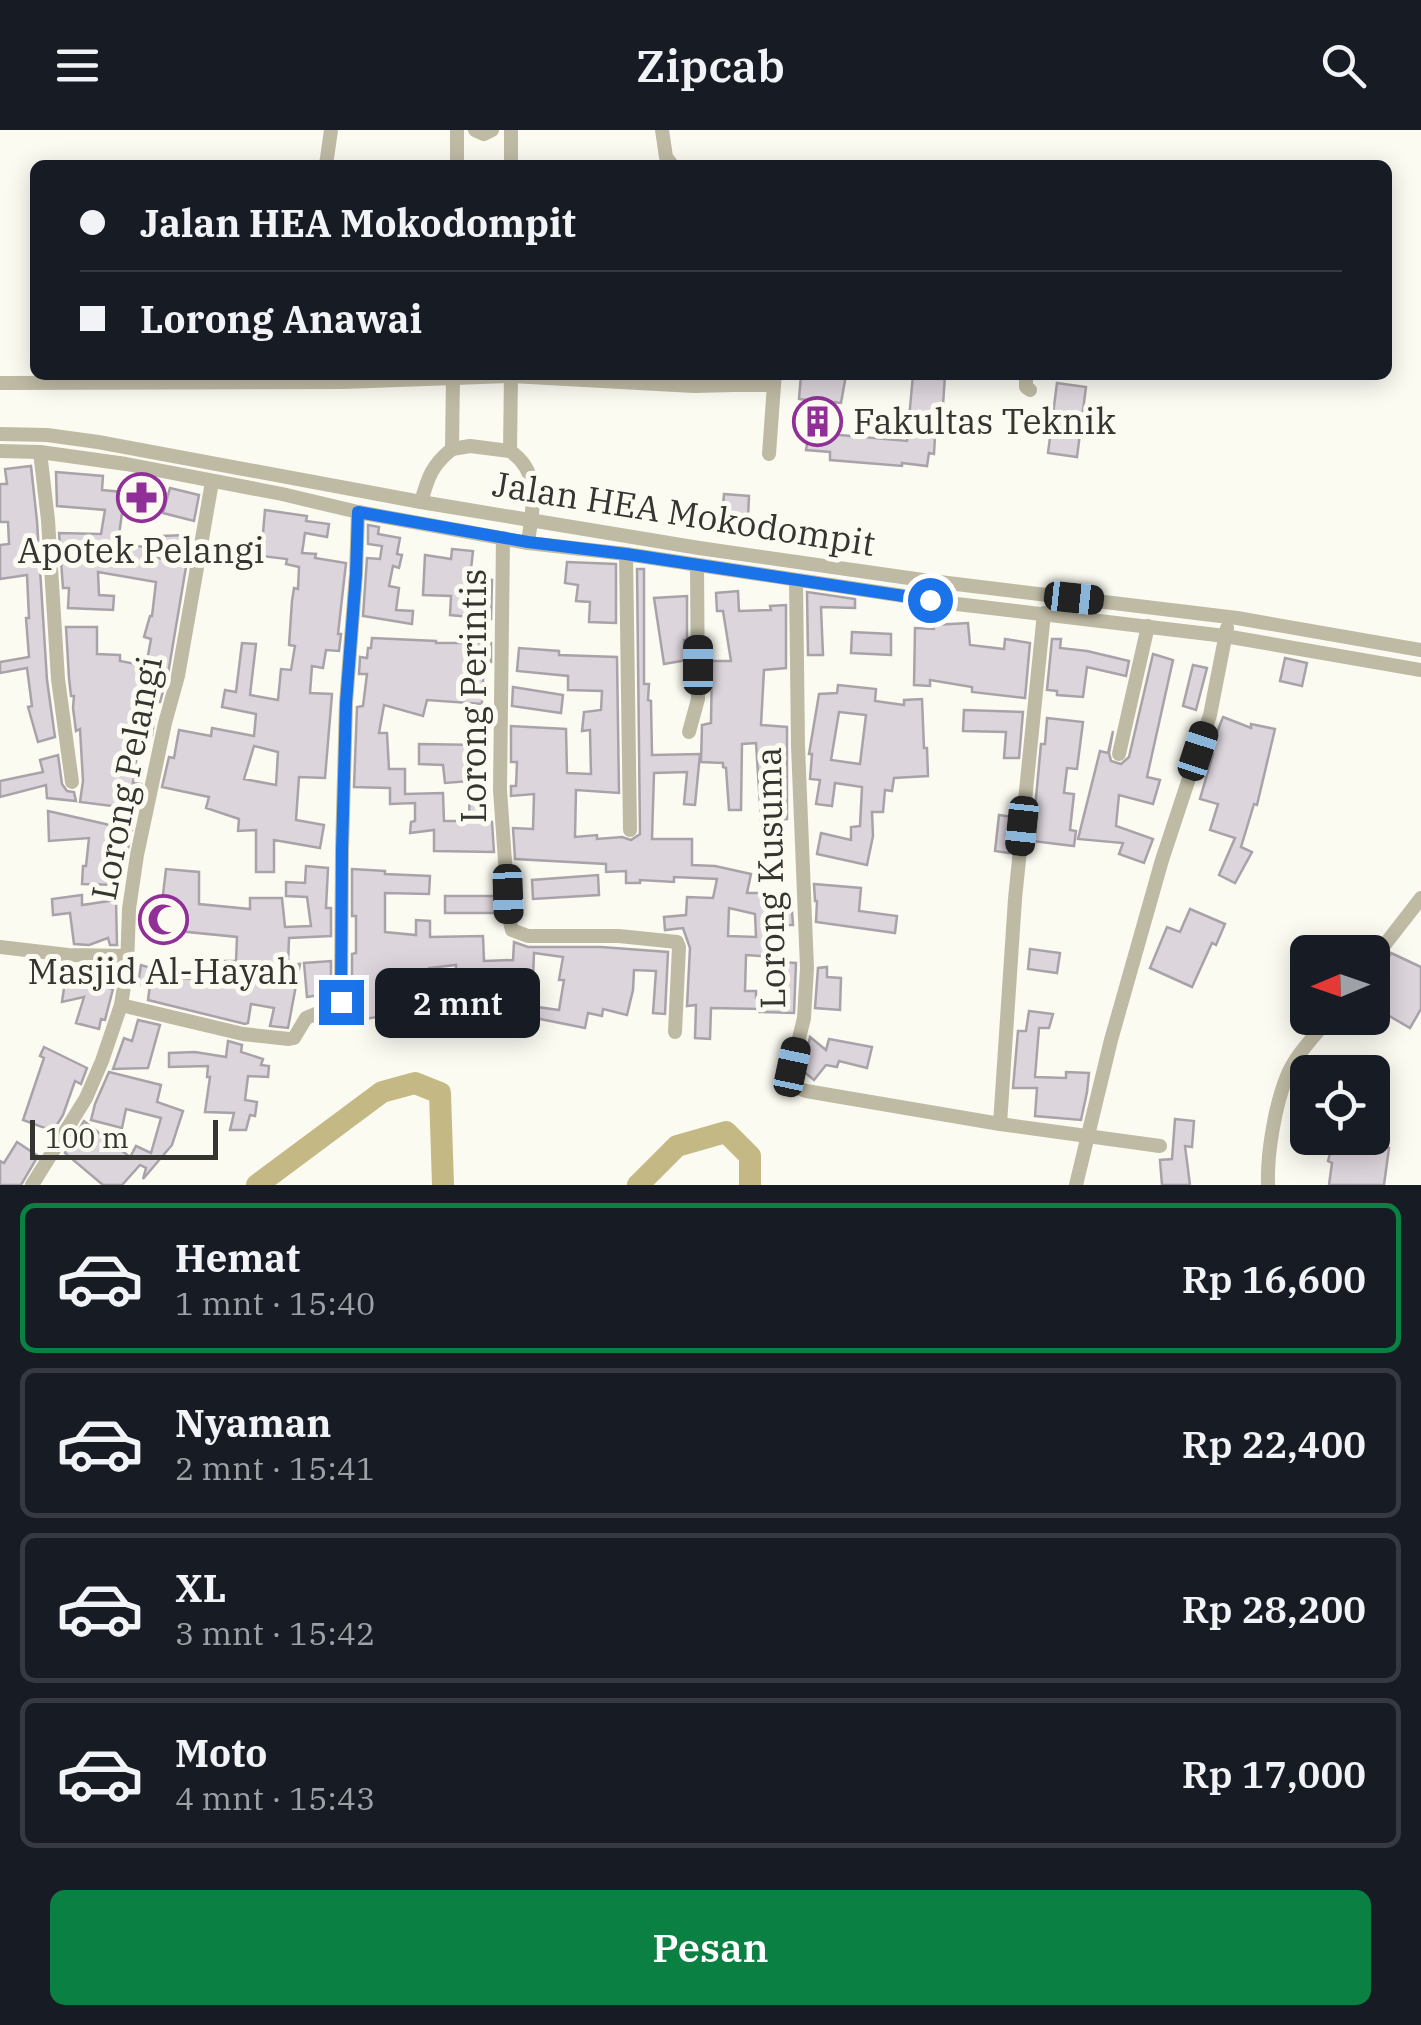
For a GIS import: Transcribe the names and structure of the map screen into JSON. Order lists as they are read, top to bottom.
{
  "streets": {
    "street": [
      "Jalan HEA Mokodompit",
      "Lorong Perintis",
      "Lorong Pelangi",
      "Lorong Kusuma"
    ]
  },
  "crossings": [
    ["Jalan HEA Mokodompit", "Lorong Perintis"],
    ["Jalan HEA Mokodompit", "Lorong Pelangi"],
    ["Jalan HEA Mokodompit", "Lorong Kusuma"]
  ],
  "places": {
    "building": ["Fakultas Teknik"],
    "pharmacy": ["Apotek Pelangi"],
    "mosque": ["Masjid Al-Hayah"]
  },
  "scale_bar": "100 m",
  "north": "left",
  "page": {
    "header": "Zipcab",
    "banner": ["Jalan HEA Mokodompit", "Lorong Anawai"],
    "bubble": "2 mnt",
    "scale": "100 m",
    "list": [
      {
        "name": "Hemat",
        "note": "1 mnt · 15:40",
        "value": "Rp 16,600"
      },
      {
        "name": "Nyaman",
        "note": "2 mnt · 15:41",
        "value": "Rp 22,400"
      },
      {
        "name": "XL",
        "note": "3 mnt · 15:42",
        "value": "Rp 28,200"
      },
      {
        "name": "Moto",
        "note": "4 mnt · 15:43",
        "value": "Rp 17,000"
      }
    ],
    "buttons": "Pesan"
  }
}
